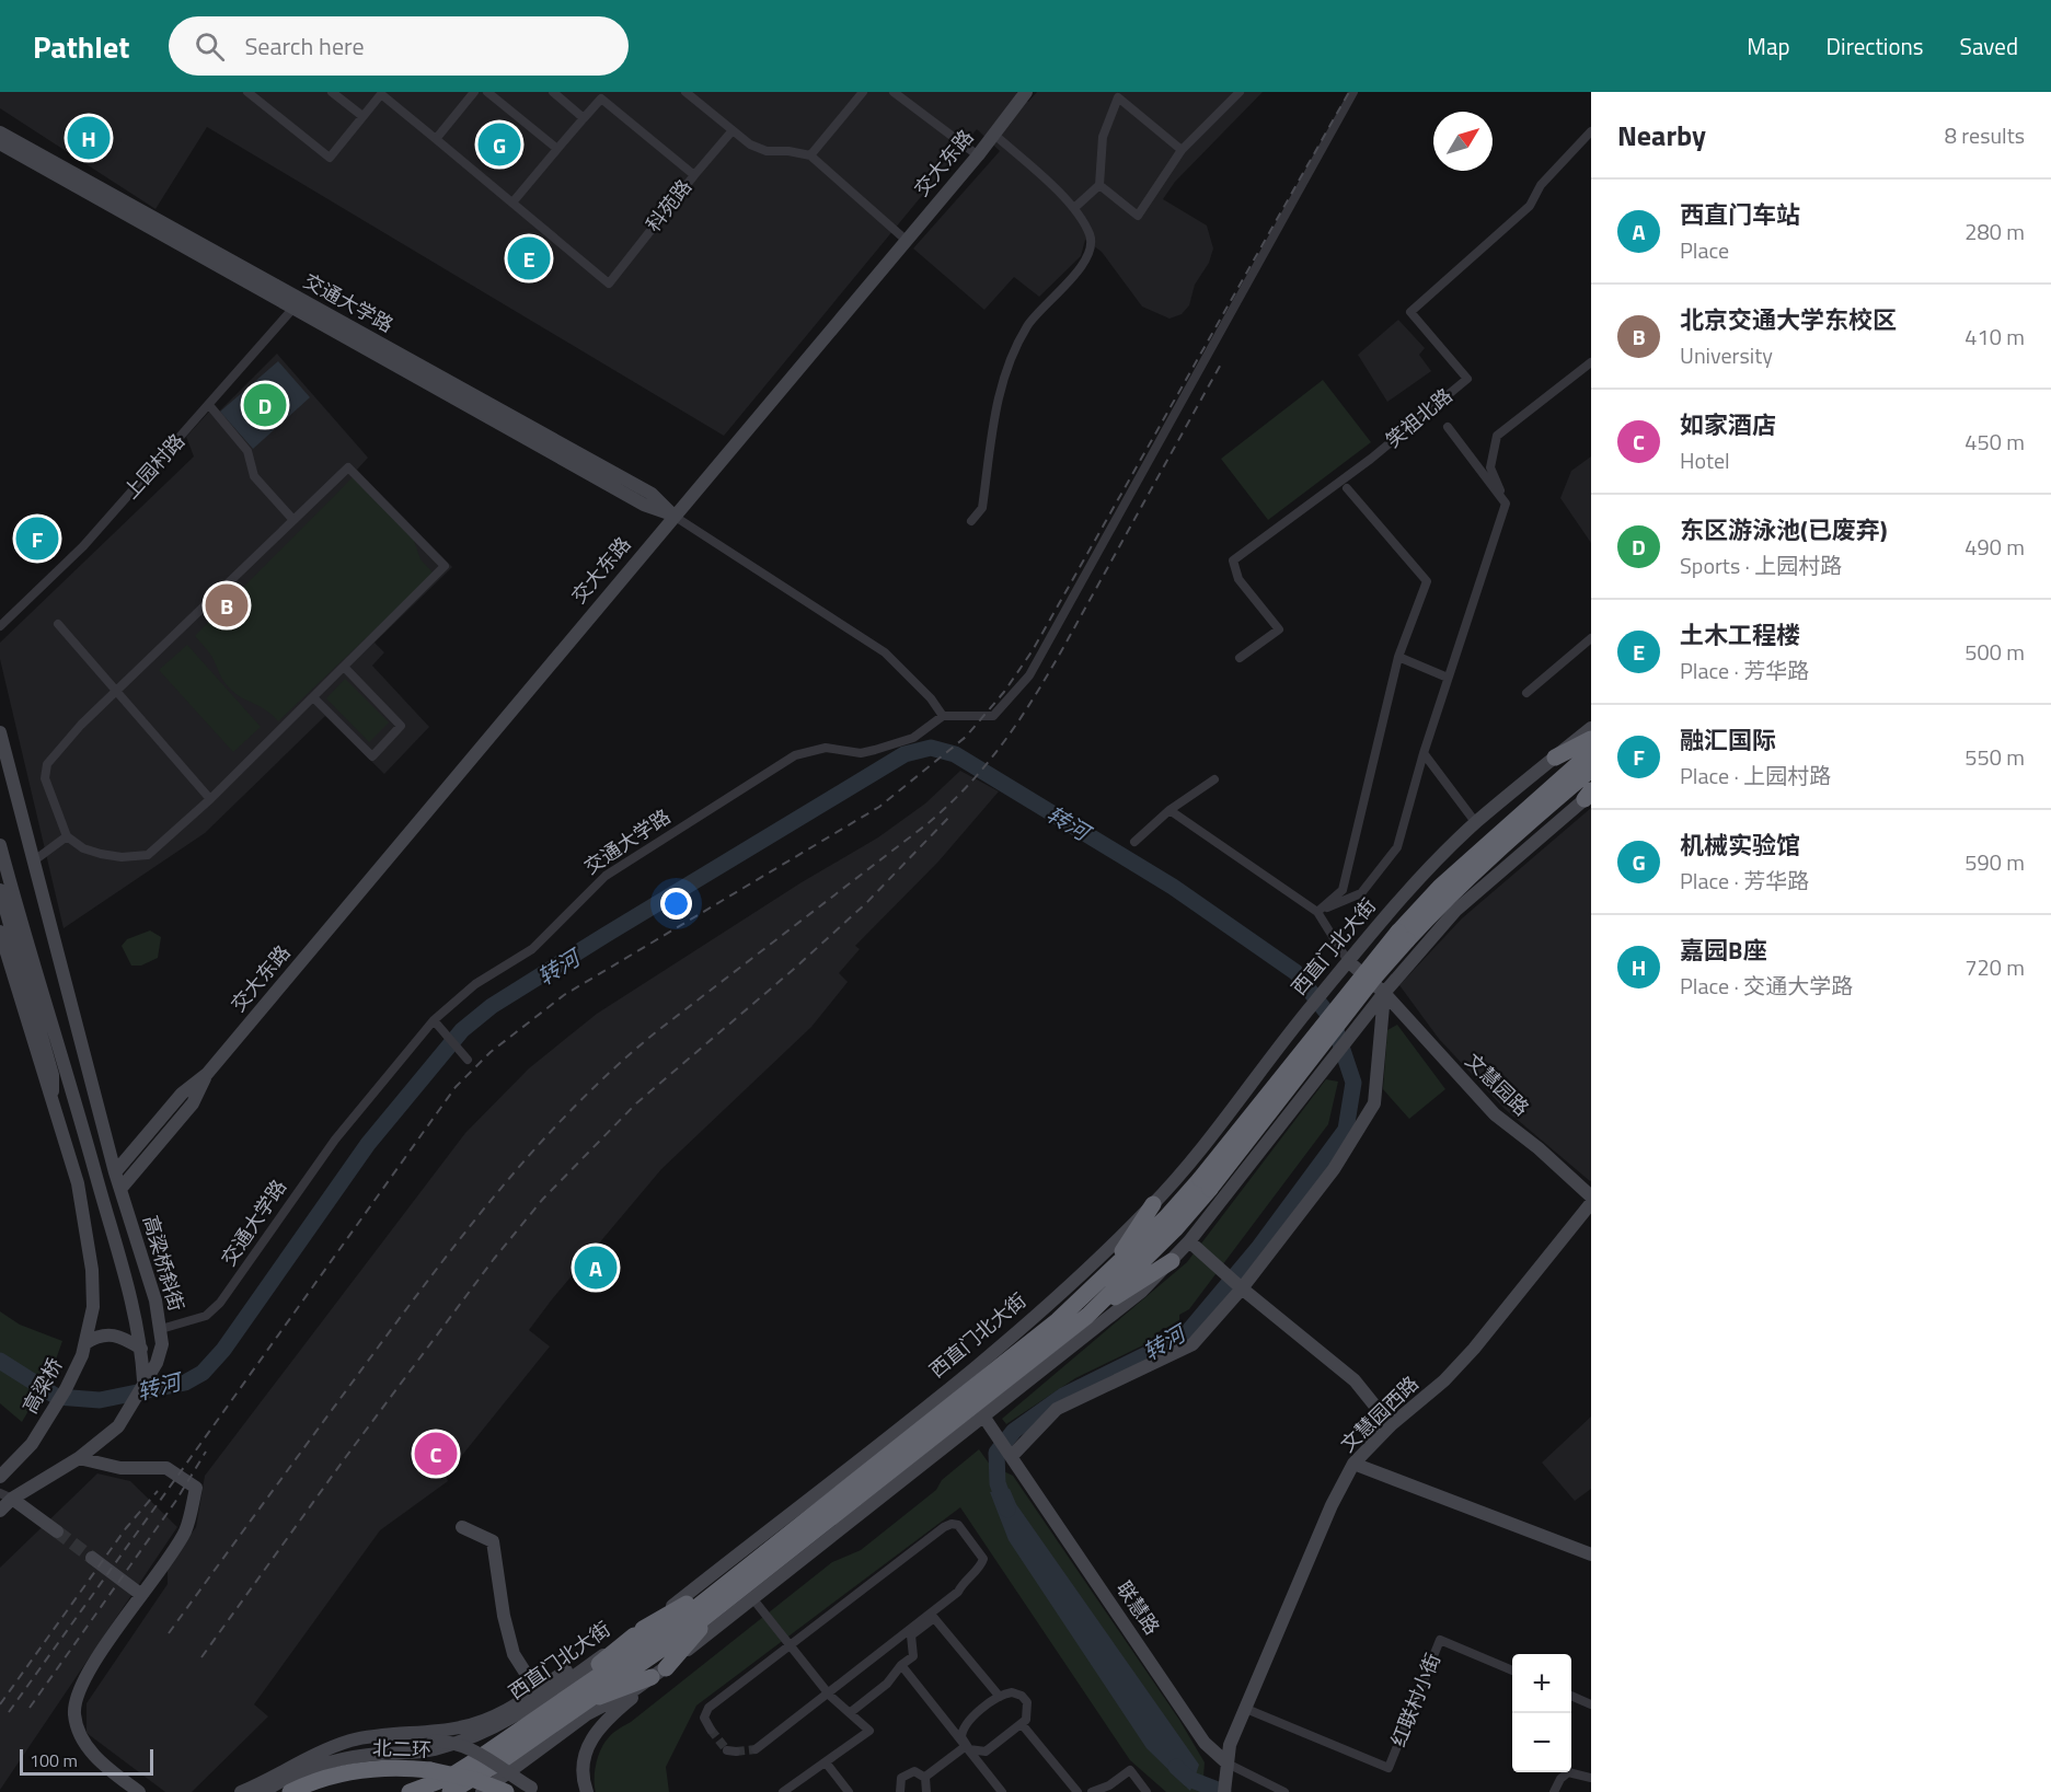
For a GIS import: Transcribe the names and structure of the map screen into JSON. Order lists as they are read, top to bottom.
{
  "streets": {
    "highway": ["西直门北大街", "北二环"],
    "street": [
      "交大东路",
      "科苑路",
      "交通大学路",
      "笑祖北路",
      "上园村路",
      "文慧园路",
      "高梁桥斜街",
      "高梁桥",
      "文慧园西路",
      "联慧路",
      "红联村小街"
    ]
  },
  "crossings": [
    ["交大东路", "交通大学路"],
    ["交大东路", "高梁桥斜街"],
    ["交通大学路", "上园村路"],
    ["交通大学路", "高梁桥斜街"],
    ["西直门北大街", "文慧园路"],
    ["文慧园西路", "联慧路"],
    ["文慧园西路", "红联村小街"]
  ],
  "water": ["转河"],
  "scale_bar": "100 m",
  "north": "top right",
  "page": {
    "header": "Pathlet",
    "search": "Search here",
    "nav": ["Map", "Directions", "Saved"],
    "heading": ["Nearby", "8 results"],
    "pins": [
      "H",
      "G",
      "E",
      "D",
      "F",
      "B",
      "A",
      "C"
    ],
    "list": [
      {
        "mark": "A",
        "name": "西直门车站",
        "note": "Place",
        "value": "280 m"
      },
      {
        "mark": "B",
        "name": "北京交通大学东校区",
        "note": "University",
        "value": "410 m"
      },
      {
        "mark": "C",
        "name": "如家酒店",
        "note": "Hotel",
        "value": "450 m"
      },
      {
        "mark": "D",
        "name": "东区游泳池(已废弃)",
        "note": "Sports · 上园村路",
        "value": "490 m"
      },
      {
        "mark": "E",
        "name": "土木工程楼",
        "note": "Place · 芳华路",
        "value": "500 m"
      },
      {
        "mark": "F",
        "name": "融汇国际",
        "note": "Place · 上园村路",
        "value": "550 m"
      },
      {
        "mark": "G",
        "name": "机械实验馆",
        "note": "Place · 芳华路",
        "value": "590 m"
      },
      {
        "mark": "H",
        "name": "嘉园B座",
        "note": "Place · 交通大学路",
        "value": "720 m"
      }
    ],
    "map_buttons": ["+", "−"],
    "scale": "100 m"
  }
}
